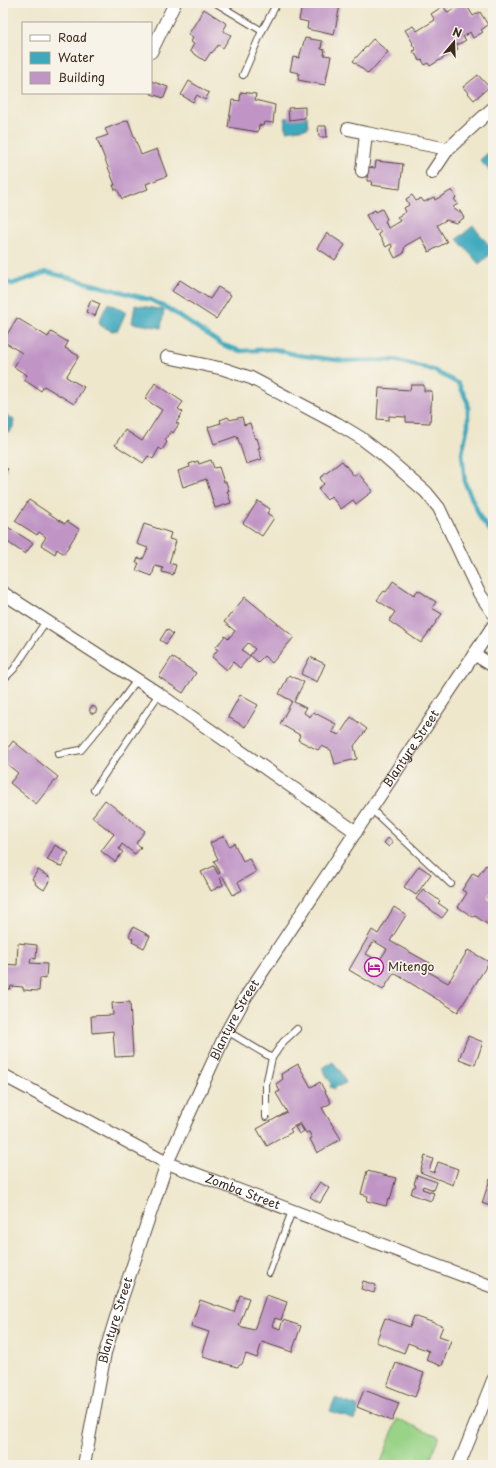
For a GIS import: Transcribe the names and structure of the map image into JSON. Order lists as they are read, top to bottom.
{
  "streets": {
    "street": ["Blantyre Street", "Zomba Street"]
  },
  "crossings": [
    ["Blantyre Street", "Zomba Street"]
  ],
  "places": {
    "hotel": ["Mitengo"]
  },
  "legend": ["Road", "Water", "Building"],
  "north": "top"
}
